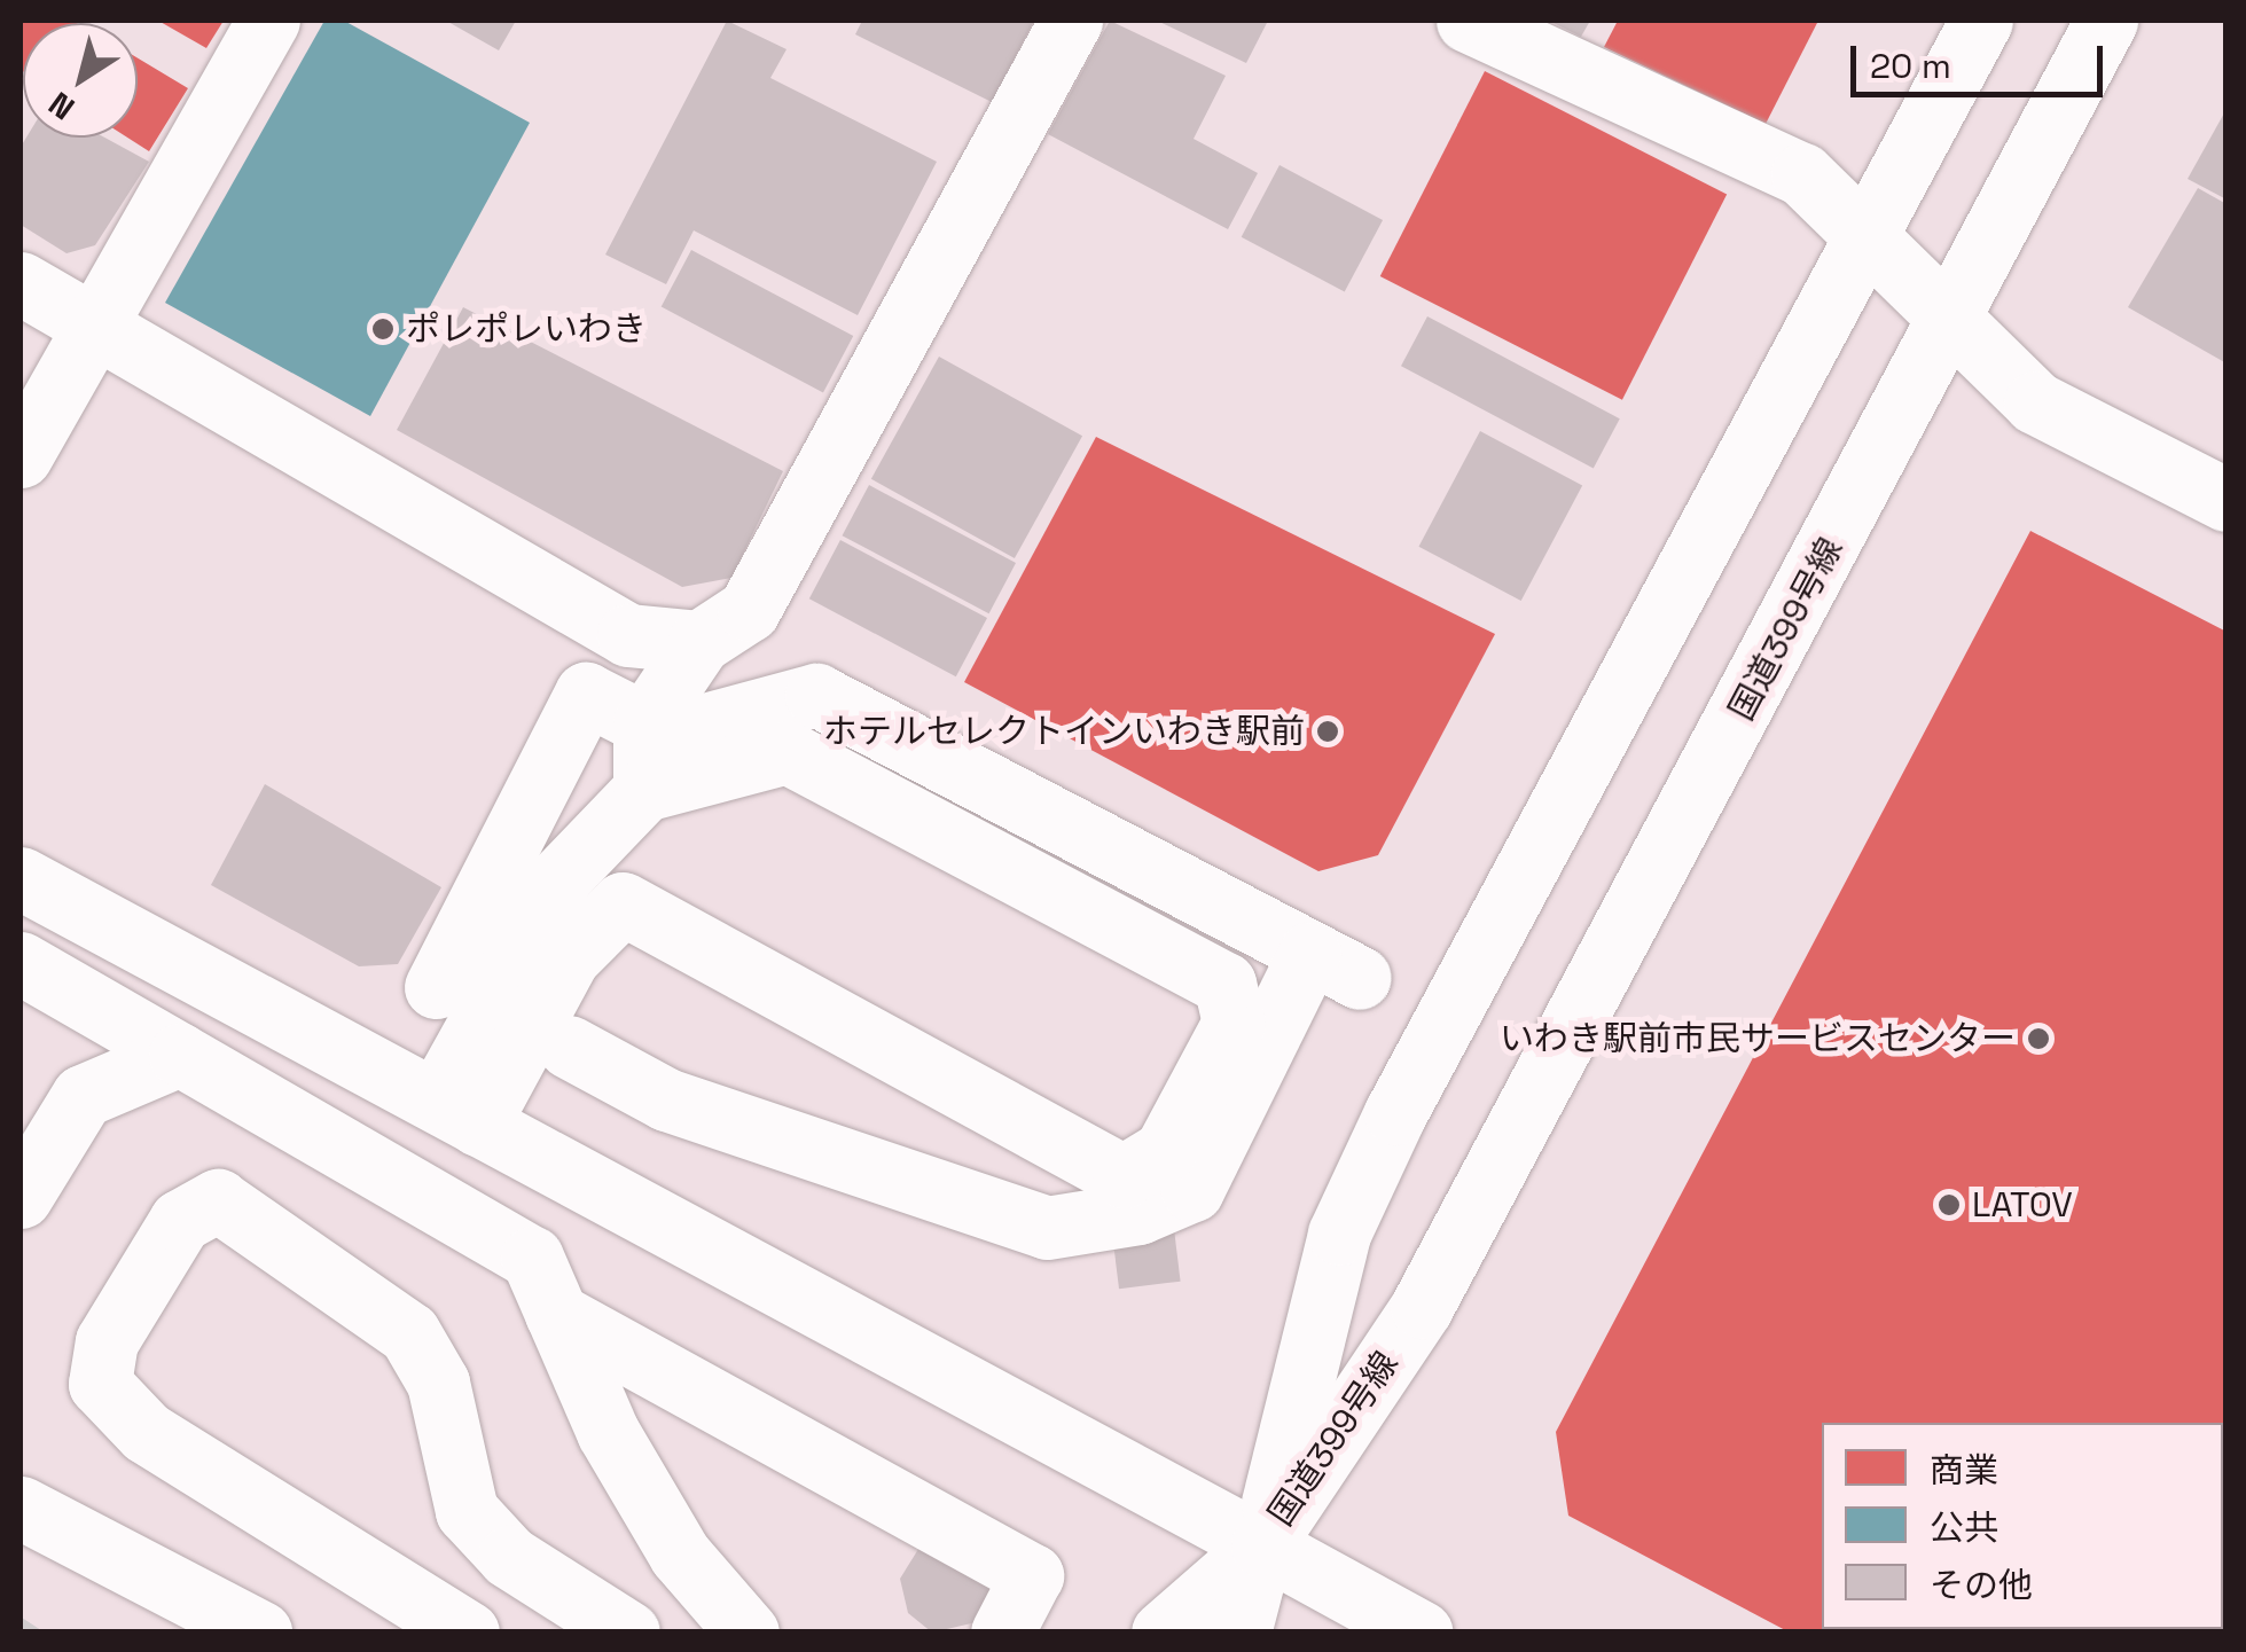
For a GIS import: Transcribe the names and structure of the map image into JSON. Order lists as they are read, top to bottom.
{
  "streets": {
    "main road": ["国道399号線"]
  },
  "places": [
    "ポレポレいわき",
    "ホテルセレクトインいわき駅前",
    "いわき駅前市民サービスセンター",
    "LATOV"
  ],
  "legend": ["商業", "公共", "その他"],
  "scale_bar": "20 m",
  "north": "bottom left"
}
